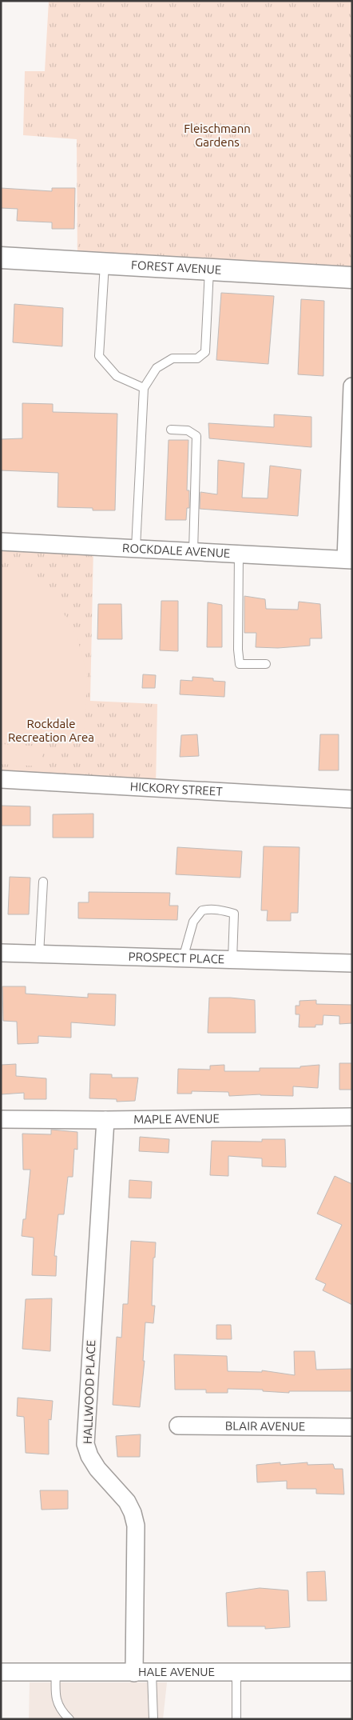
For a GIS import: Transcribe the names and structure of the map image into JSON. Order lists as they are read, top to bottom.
{
  "streets": {
    "street": [
      "FOREST AVENUE",
      "ROCKDALE AVENUE",
      "HICKORY STREET",
      "PROSPECT PLACE",
      "MAPLE AVENUE",
      "HALLWOOD PLACE",
      "BLAIR AVENUE",
      "HALE AVENUE"
    ]
  },
  "crossings": [
    ["MAPLE AVENUE", "HALLWOOD PLACE"],
    ["HALLWOOD PLACE", "HALE AVENUE"]
  ],
  "parks": ["Fleischmann Gardens", "Rockdale Recreation Area"]
}
